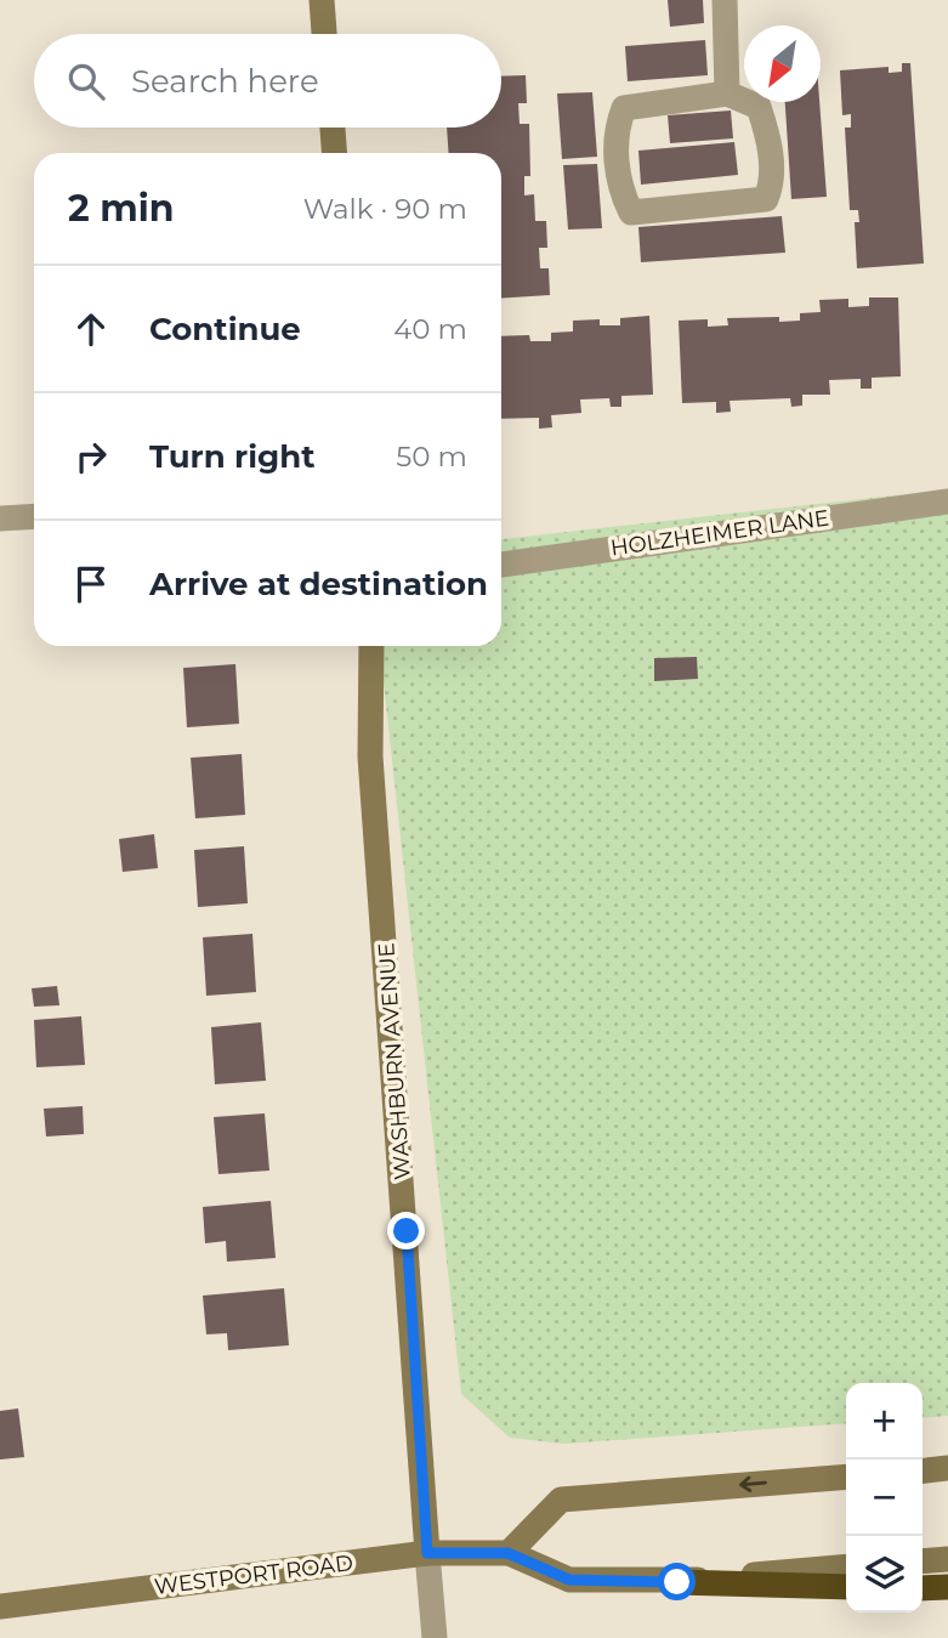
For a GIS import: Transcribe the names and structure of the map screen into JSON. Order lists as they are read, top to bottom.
{
  "streets": {
    "main road": ["WASHBURN AVENUE", "WESTPORT ROAD"],
    "street": ["HOLZHEIMER LANE"]
  },
  "crossings": [
    ["WASHBURN AVENUE", "WESTPORT ROAD"]
  ],
  "north": "bottom left",
  "page": {
    "search": "Search here",
    "heading": ["2 min", "Walk · 90 m"],
    "list": [
      ["Continue", "40 m"],
      ["Turn right", "50 m"],
      "Arrive at destination"
    ],
    "map_buttons": ["+", "−"]
  }
}
